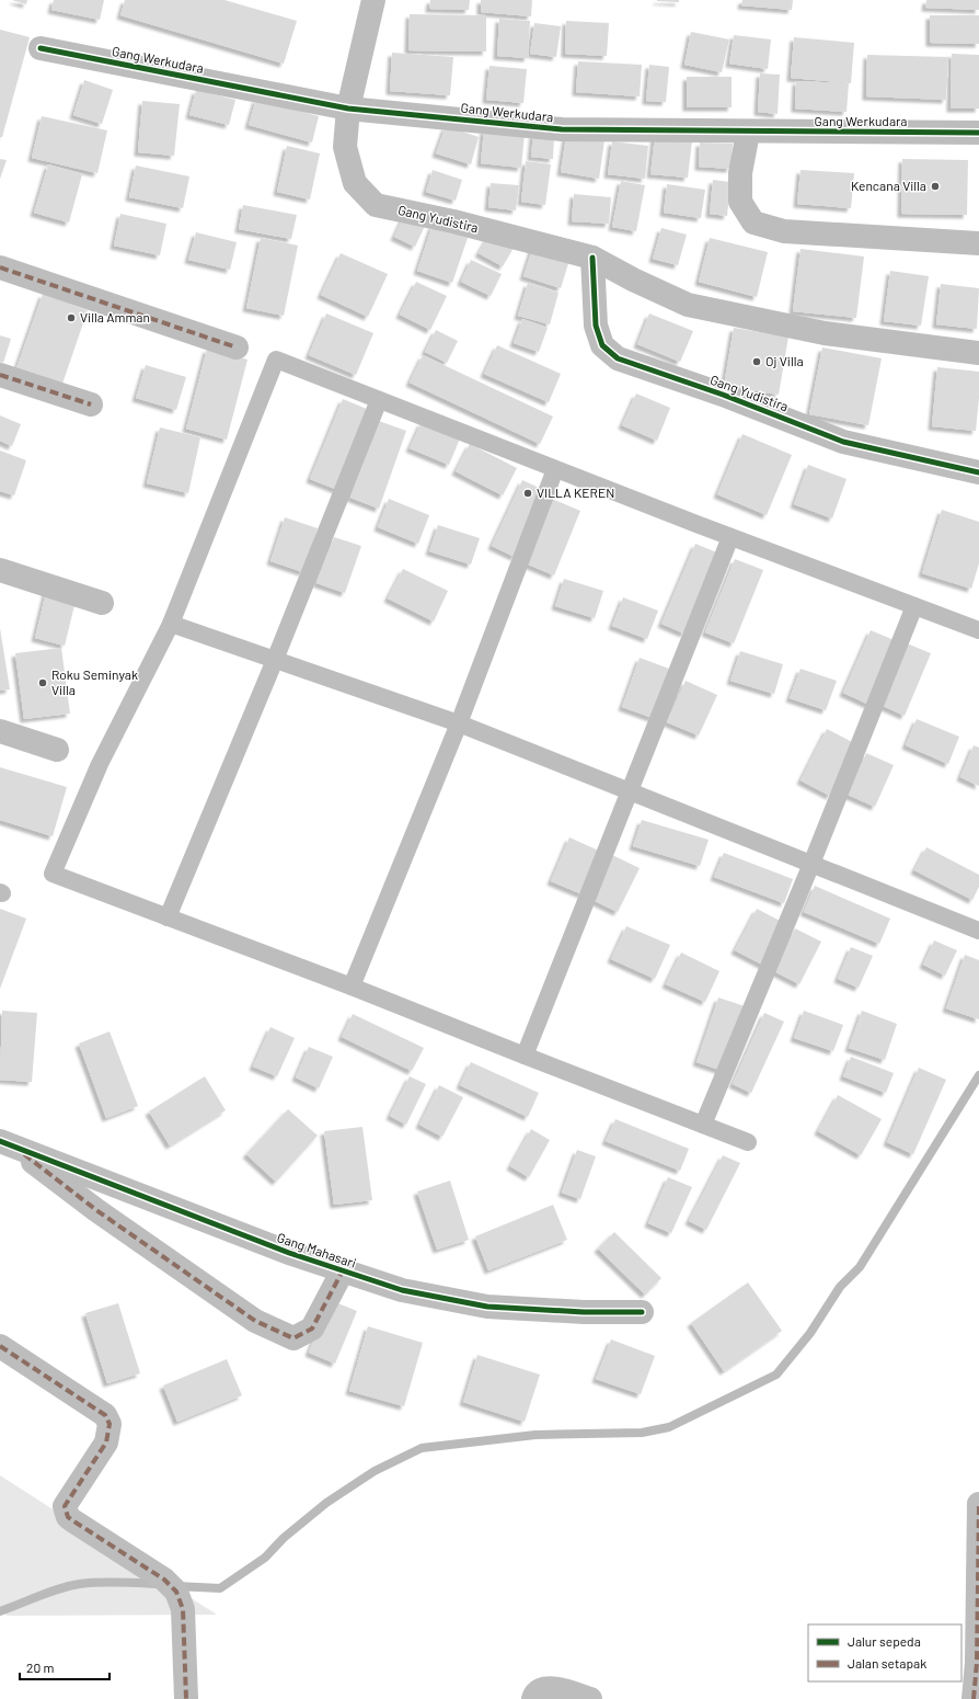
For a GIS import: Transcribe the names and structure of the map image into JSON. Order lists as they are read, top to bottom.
{
  "streets": {
    "street": ["Gang Werkudara", "Gang Yudistira", "Gang Mahasari"]
  },
  "crossings": [
    ["Gang Werkudara", "Gang Yudistira"]
  ],
  "places": [
    "Kencana Villa",
    "Villa Amman",
    "Oj Villa",
    "VILLA KEREN",
    "Roku Seminyak Villa"
  ],
  "legend": ["Jalur sepeda", "Jalan setapak"],
  "scale_bar": "20 m"
}
